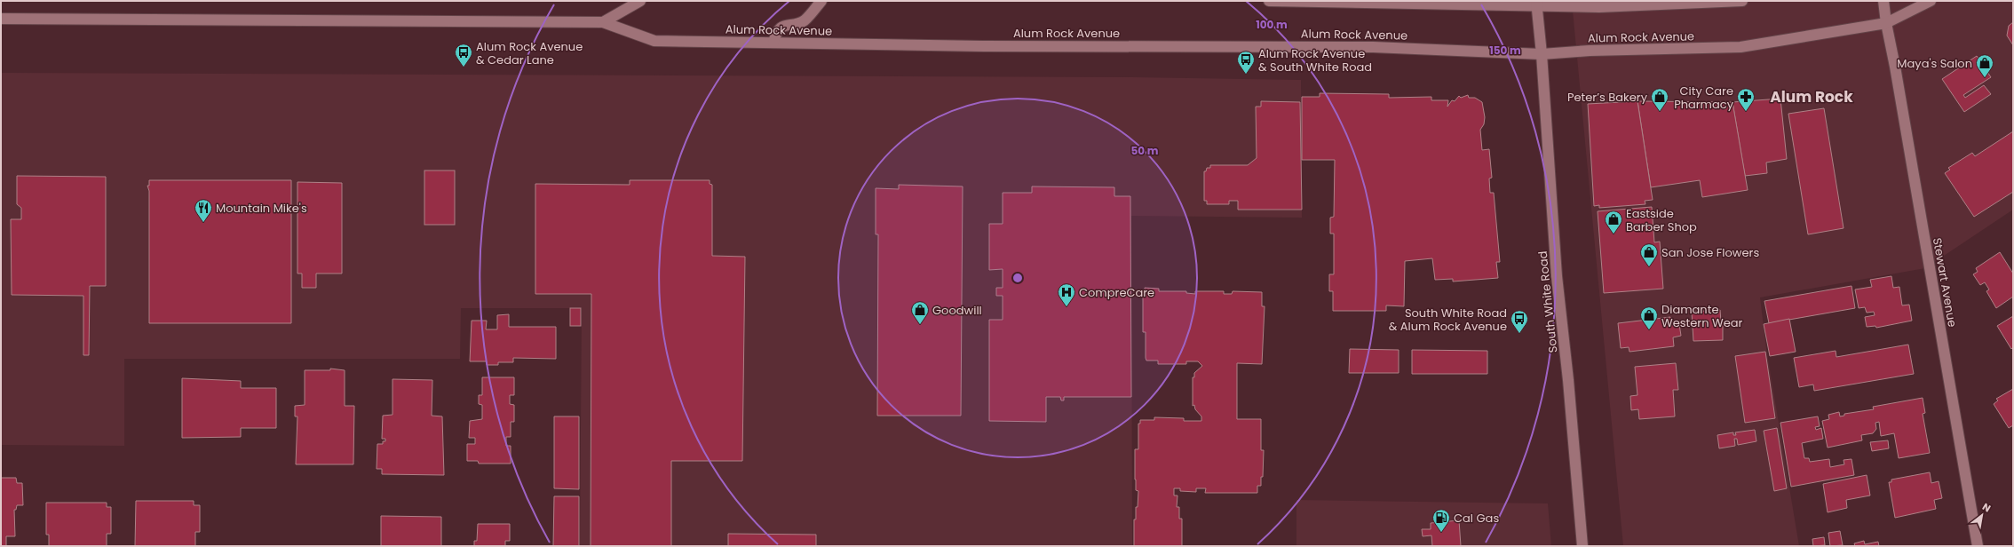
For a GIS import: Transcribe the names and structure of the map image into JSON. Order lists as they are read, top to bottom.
{
  "streets": {
    "main road": ["Alum Rock Avenue", "Stewart Avenue", "South White Road"]
  },
  "crossings": [
    ["Alum Rock Avenue", "Stewart Avenue"],
    ["Alum Rock Avenue", "South White Road"]
  ],
  "districts": ["Alum Rock"],
  "places": {
    "bus stop": ["Alum Rock Avenue & Cedar Lane", "Alum Rock Avenue & South White Road", "South White Road & Alum Rock Avenue"],
    "shop": [
      "Maya's Salon",
      "Peter’s Bakery",
      "Eastside Barber Shop",
      "San Jose Flowers",
      "Goodwill",
      "Diamante Western Wear"
    ],
    "pharmacy": ["City Care Pharmacy"],
    "restaurant": ["Mountain Mike's"],
    "hospital": ["CompreCare"],
    "fuel station": ["Cal Gas"]
  },
  "north": "top right",
  "rings": ["100 m", "150 m", "50 m"]
}
